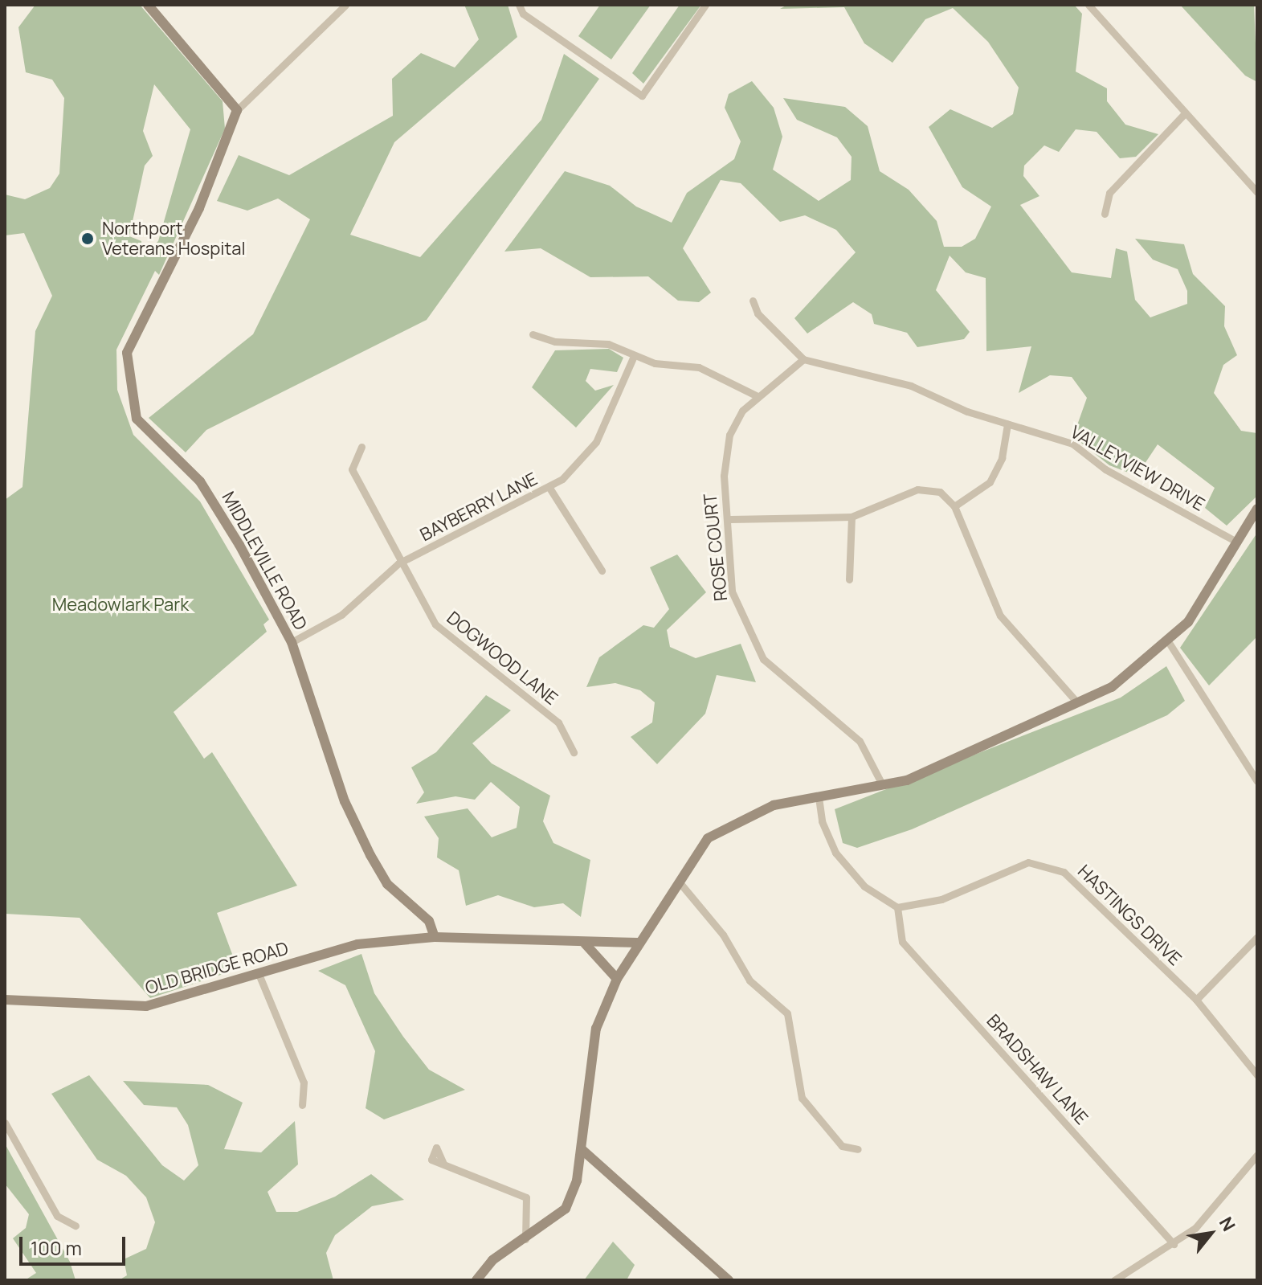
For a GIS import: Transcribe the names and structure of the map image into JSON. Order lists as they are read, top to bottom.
{
  "streets": {
    "street": [
      "VALLEYVIEW DRIVE",
      "BAYBERRY LANE",
      "ROSE COURT",
      "MIDDLEVILLE ROAD",
      "DOGWOOD LANE",
      "HASTINGS DRIVE",
      "OLD BRIDGE ROAD",
      "BRADSHAW LANE"
    ]
  },
  "crossings": [
    ["VALLEYVIEW DRIVE", "ROSE COURT"],
    ["BAYBERRY LANE", "MIDDLEVILLE ROAD"],
    ["BAYBERRY LANE", "DOGWOOD LANE"],
    ["MIDDLEVILLE ROAD", "OLD BRIDGE ROAD"],
    ["HASTINGS DRIVE", "BRADSHAW LANE"]
  ],
  "parks": ["Meadowlark Park"],
  "places": ["Northport Veterans Hospital"],
  "scale_bar": "100 m",
  "north": "top right"
}
